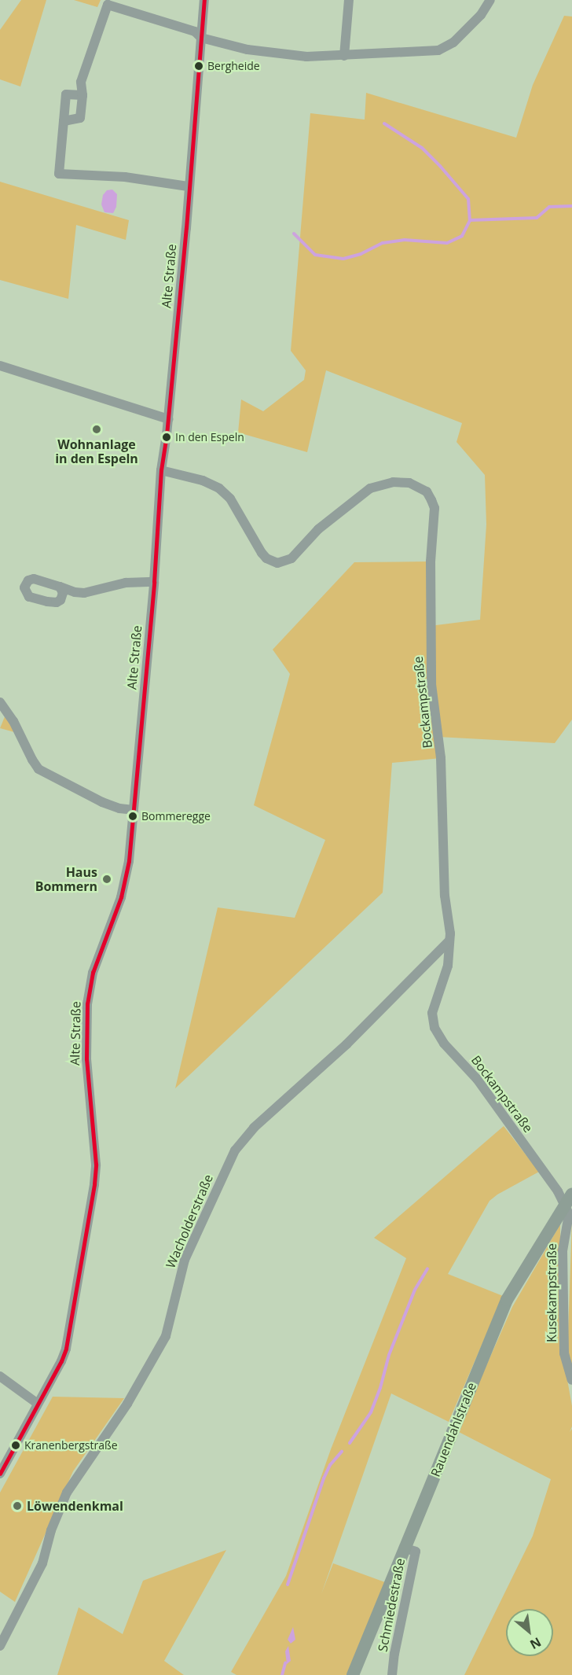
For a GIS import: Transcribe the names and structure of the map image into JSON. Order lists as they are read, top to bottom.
{
  "streets": {
    "street": [
      "Alte Straße",
      "Bockampstraße",
      "Wacholderstraße",
      "Kusekampstraße",
      "Rauendahlstraße",
      "Schmiedestraße"
    ]
  },
  "crossings": [
    ["Alte Straße", "Bockampstraße"],
    ["Bockampstraße", "Wacholderstraße"],
    ["Bockampstraße", "Kusekampstraße"],
    ["Bockampstraße", "Rauendahlstraße"],
    ["Kusekampstraße", "Rauendahlstraße"],
    ["Rauendahlstraße", "Schmiedestraße"]
  ],
  "places": [
    "Bergheide",
    "Wohnanlage in den Espeln",
    "In den Espeln",
    "Bommeregge",
    "Haus Bommern",
    "Kranenbergstraße",
    "Löwendenkmal"
  ],
  "north": "bottom right"
}
